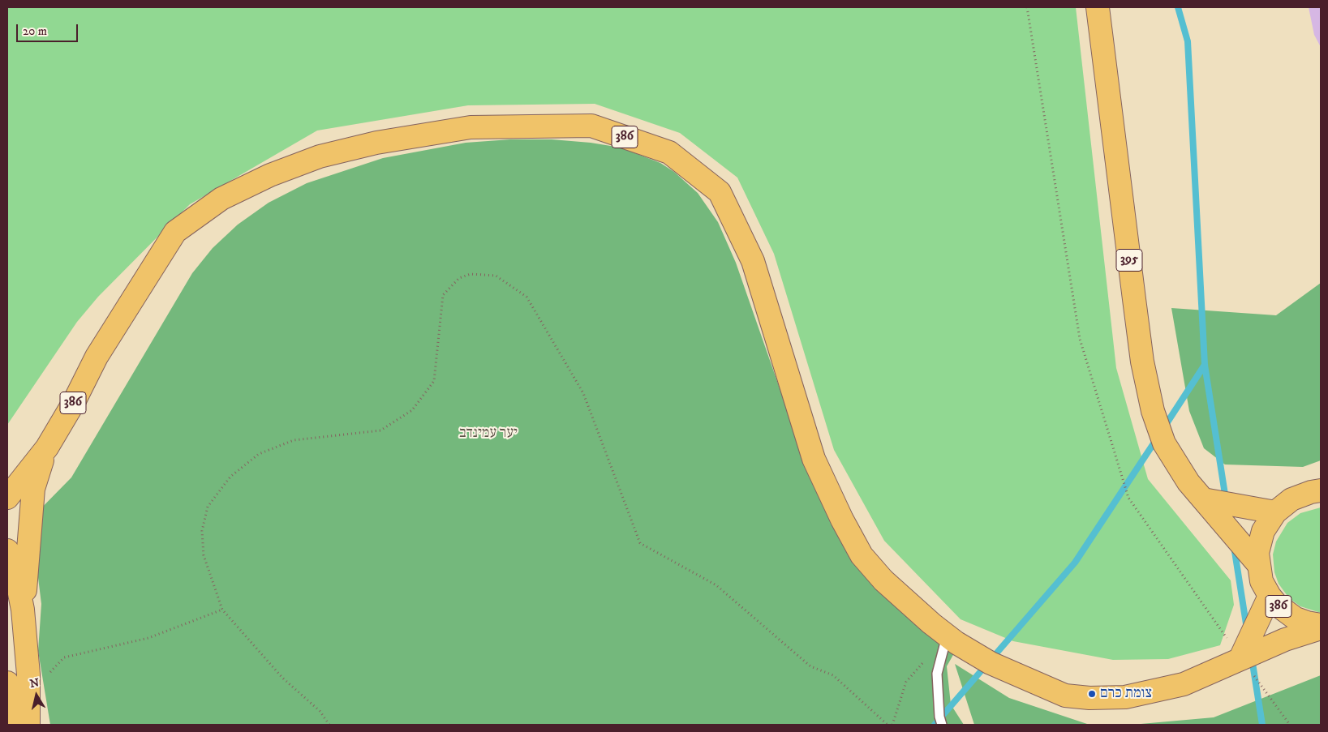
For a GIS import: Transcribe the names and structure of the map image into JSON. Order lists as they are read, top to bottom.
{
  "streets": {
    "main road": ["386", "395"]
  },
  "crossings": [
    ["386", "395"]
  ],
  "parks": ["יער עמינדב"],
  "places": ["צומת כרם"],
  "scale_bar": "20 m",
  "north": "top"
}
